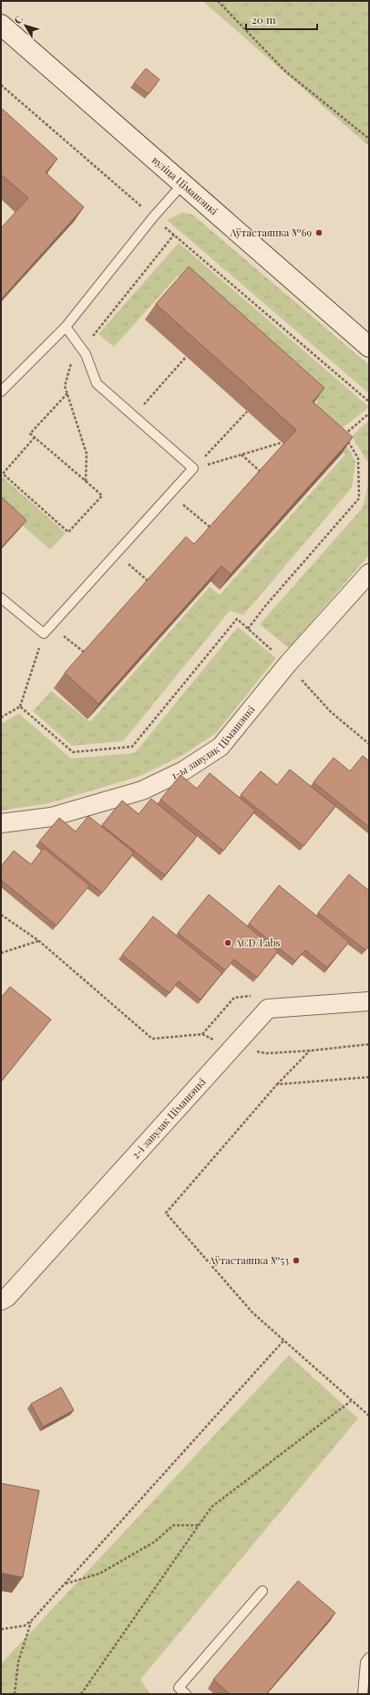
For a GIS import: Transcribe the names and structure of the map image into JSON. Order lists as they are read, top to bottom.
{
  "streets": {
    "main road": ["вуліца Цімашэнкі"],
    "street": ["1-ы завулак Цімашэнкі", "2-і завулак Цімашэнкі"]
  },
  "places": ["Аўтастаянка №69", "ACD/Labs", "Аўтастаянка №53"],
  "scale_bar": "20 m",
  "north": "top left"
}
